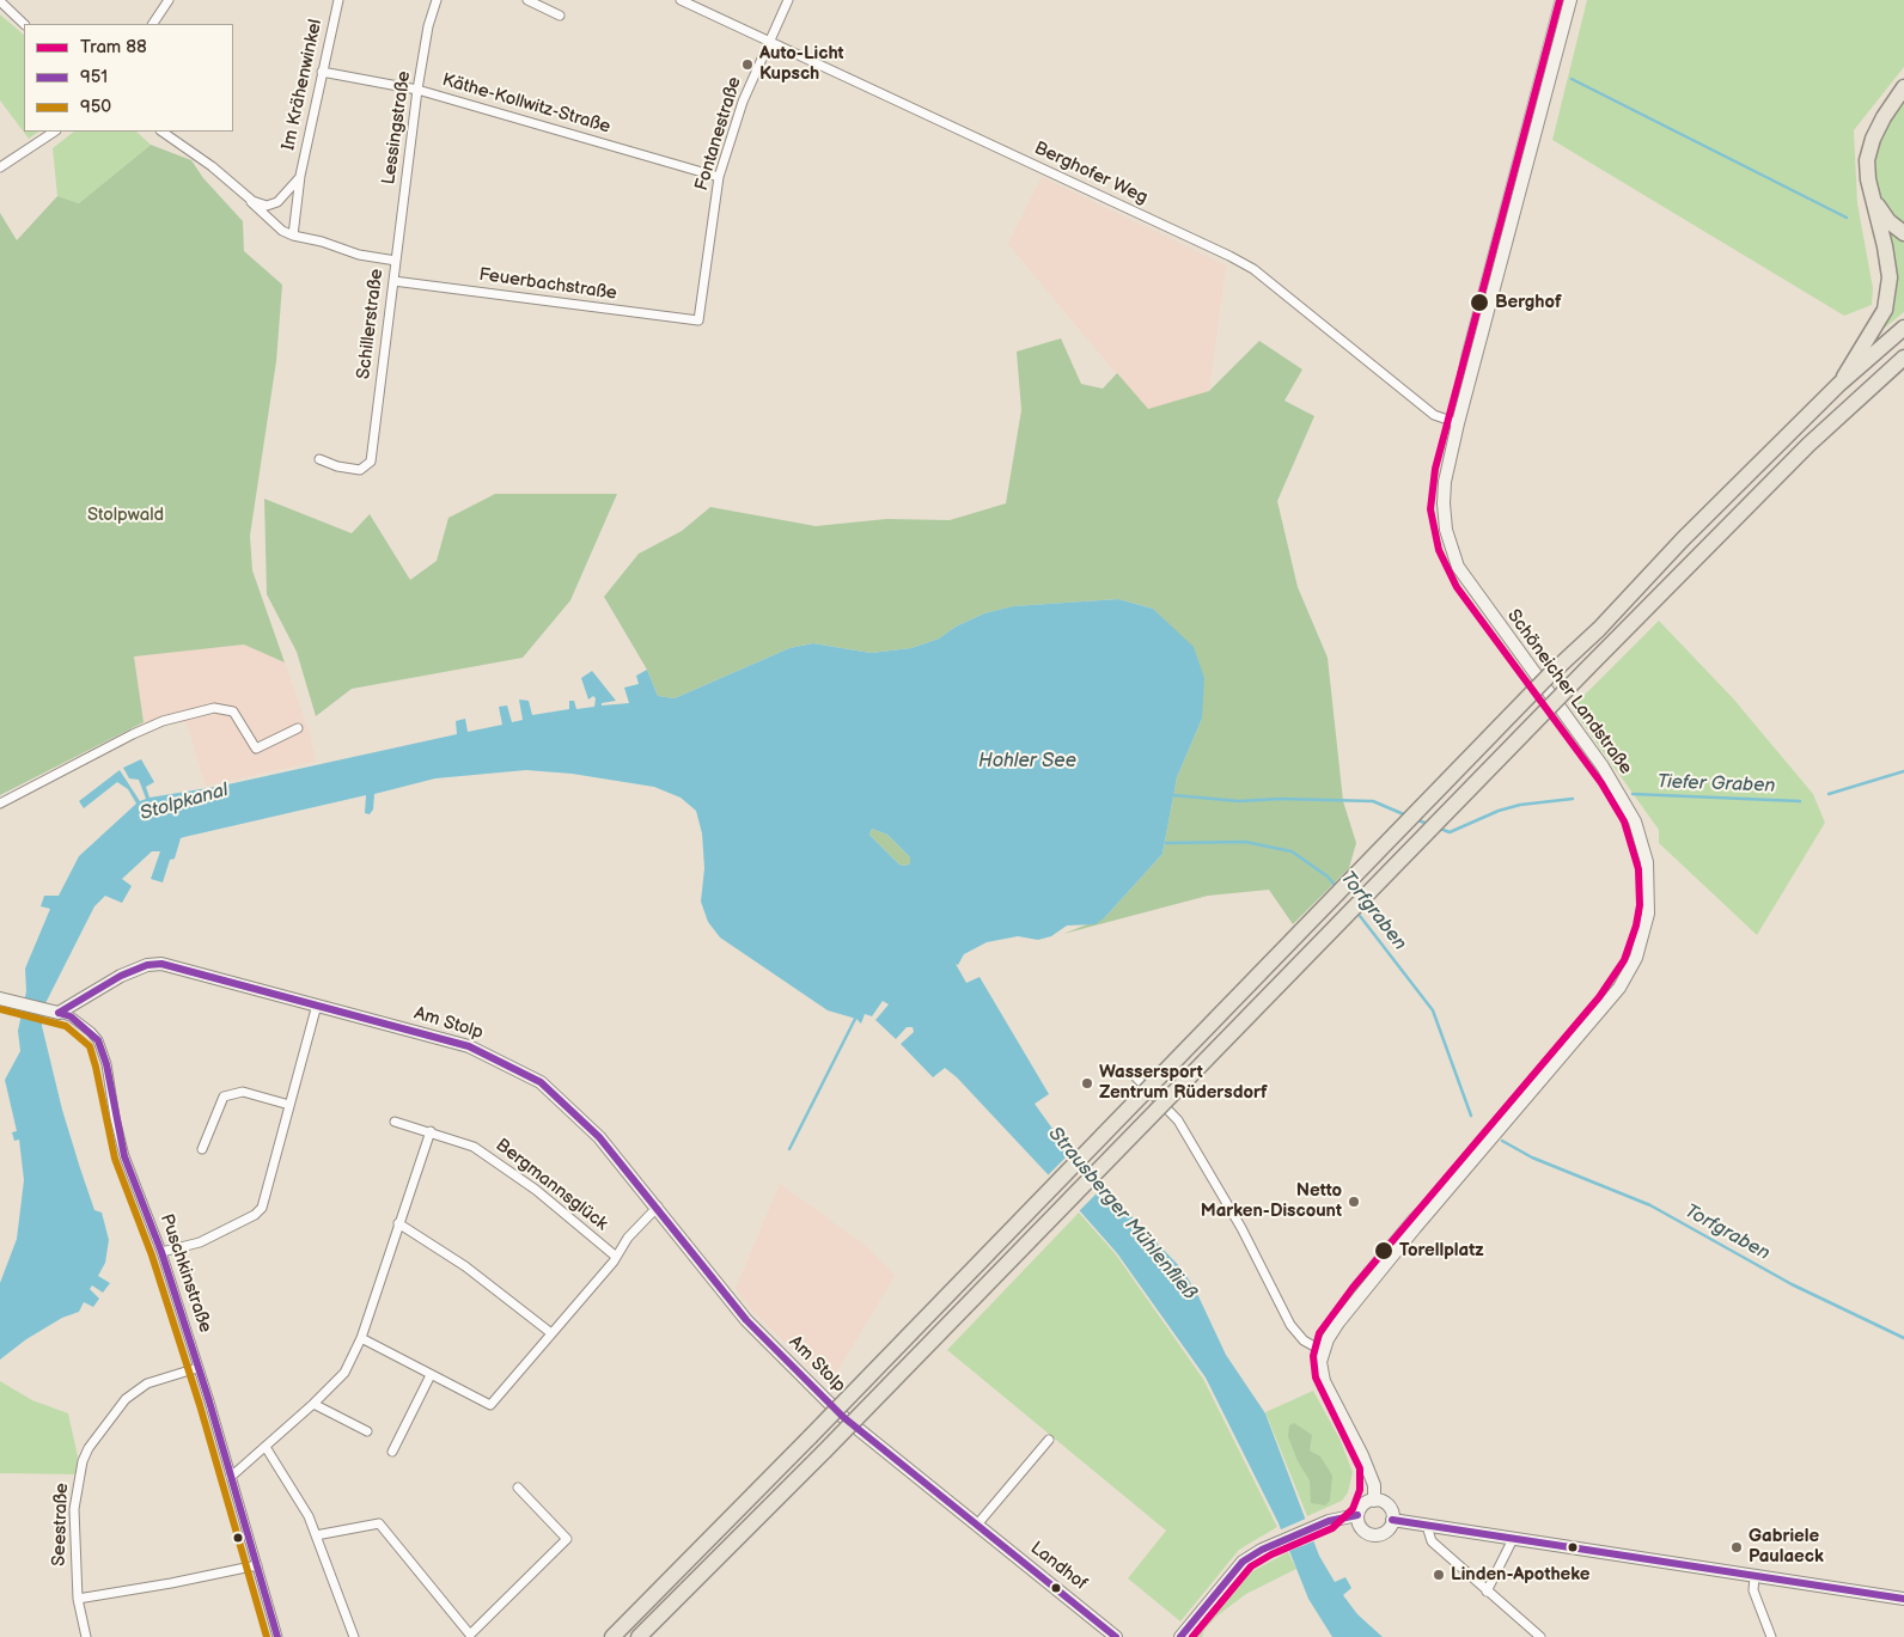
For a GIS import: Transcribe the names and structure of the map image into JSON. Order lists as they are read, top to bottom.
{
  "streets": {
    "main road": ["Schöneicher Landstraße", "Am Stolp", "Landhof"],
    "street": [
      "Im Krähenwinkel",
      "Käthe-Kollwitz-Straße",
      "Lessingstraße",
      "Fontanestraße",
      "Berghofer Weg",
      "Feuerbachstraße",
      "Schillerstraße",
      "Bergmannsglück",
      "Puschkinstraße",
      "Seestraße"
    ]
  },
  "crossings": [
    ["Im Krähenwinkel", "Käthe-Kollwitz-Straße"],
    ["Im Krähenwinkel", "Schillerstraße"],
    ["Käthe-Kollwitz-Straße", "Lessingstraße"],
    ["Käthe-Kollwitz-Straße", "Fontanestraße"],
    ["Lessingstraße", "Schillerstraße"],
    ["Fontanestraße", "Berghofer Weg"],
    ["Fontanestraße", "Feuerbachstraße"],
    ["Berghofer Weg", "Schöneicher Landstraße"],
    ["Feuerbachstraße", "Schillerstraße"],
    ["Am Stolp", "Bergmannsglück"],
    ["Am Stolp", "Puschkinstraße"],
    ["Am Stolp", "Landhof"],
    ["Puschkinstraße", "Seestraße"]
  ],
  "water": [
    "Hohler See",
    "Tiefer Graben",
    "Stolpkanal",
    "Torfgraben",
    "Strausberger Mühlenfließ"
  ],
  "parks": ["Stolpwald"],
  "places": [
    "Auto-Licht Kupsch",
    "Berghof",
    "Wassersport Zentrum Rüdersdorf",
    "Netto Marken-Discount",
    "Torellplatz",
    "Gabriele Paulaeck",
    "Linden-Apotheke"
  ],
  "lines": ["tram line 88", "transit line 951", "transit line 950"],
  "legend": ["Tram 88", "951", "950"]
}
